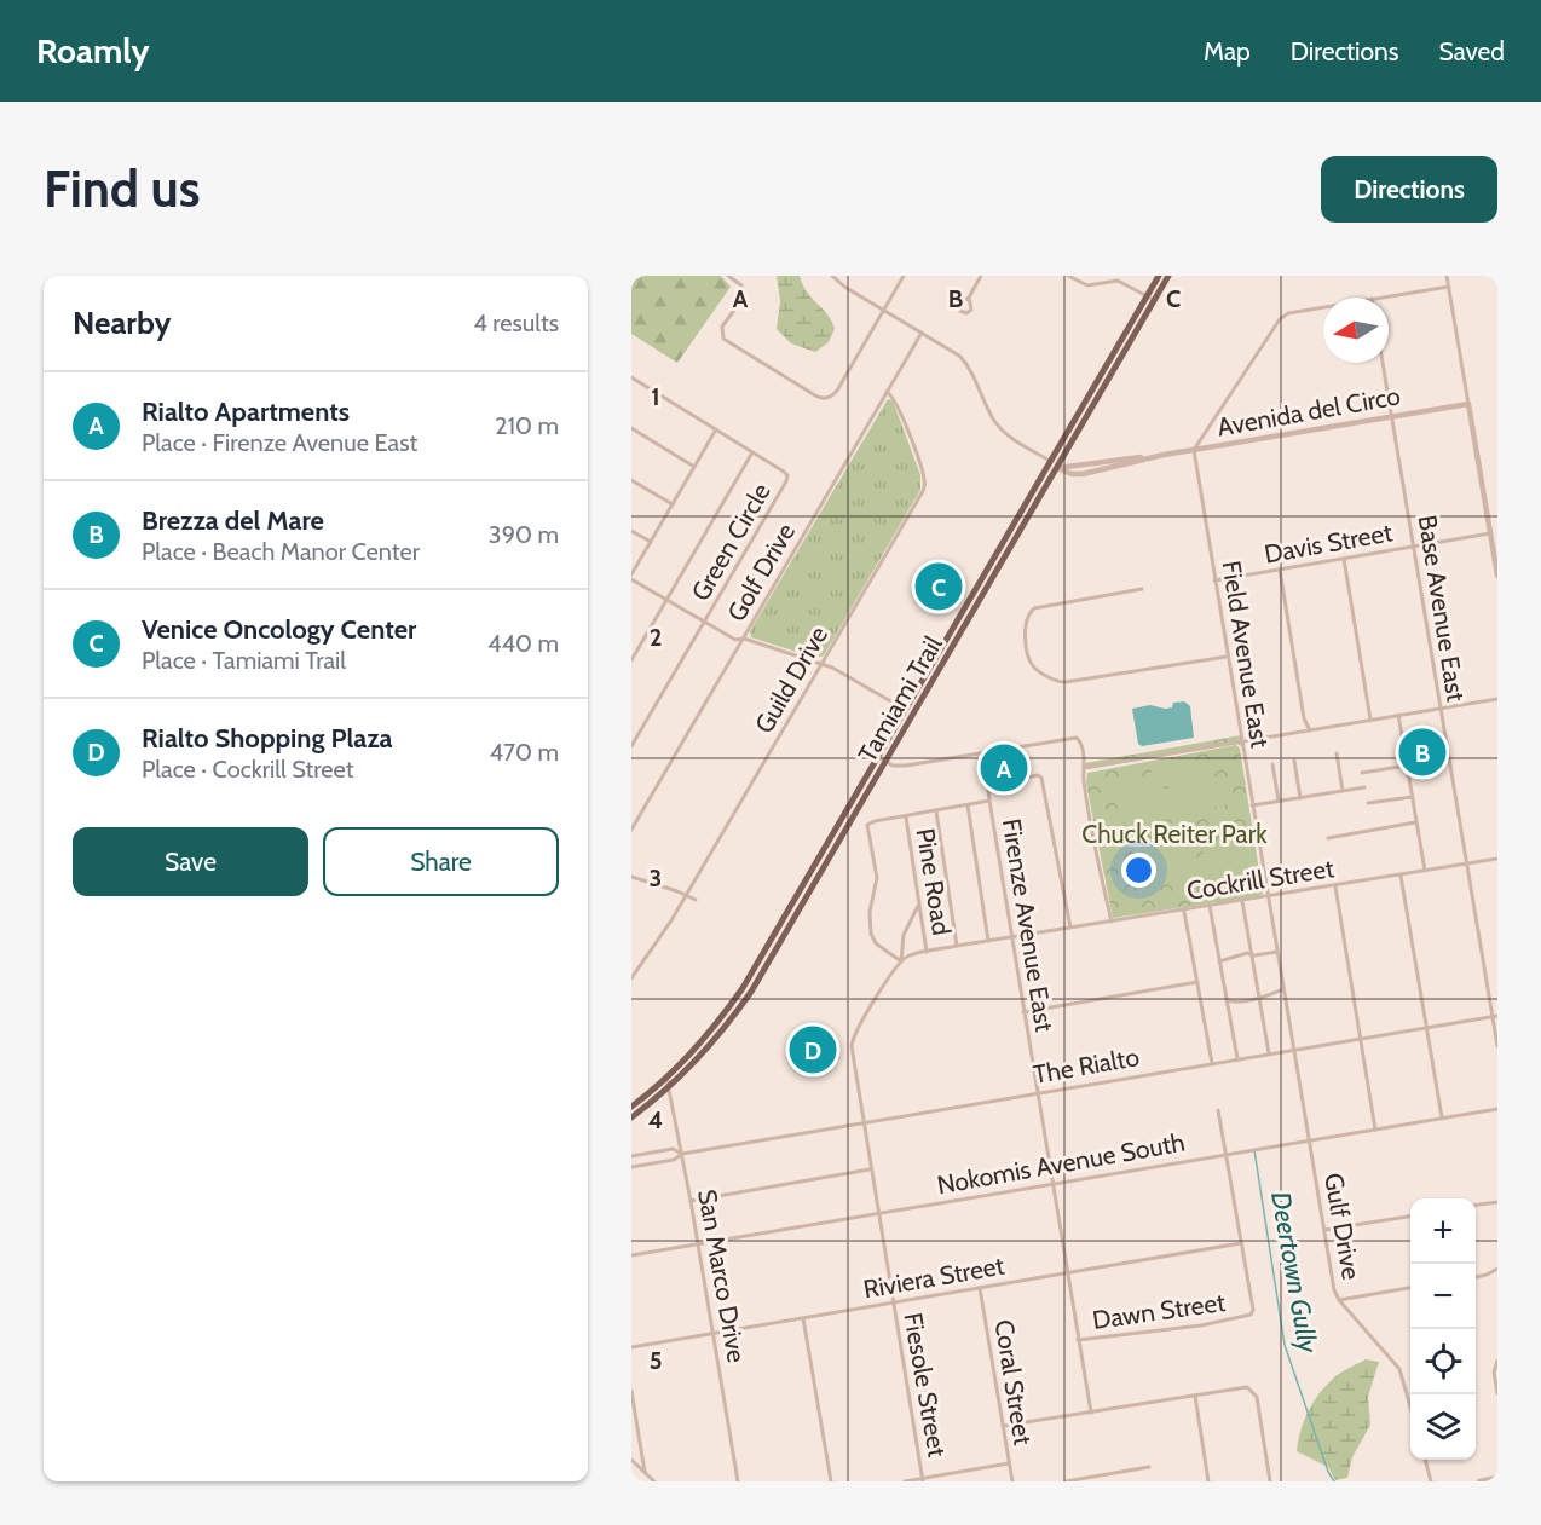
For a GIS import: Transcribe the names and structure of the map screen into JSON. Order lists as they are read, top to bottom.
{
  "streets": {
    "main road": ["Tamiami Trail"],
    "street": [
      "Avenida del Circo",
      "Green Circle",
      "Davis Street",
      "Golf Drive",
      "Base Avenue East",
      "Field Avenue East",
      "Guild Drive",
      "Cockrill Street",
      "Pine Road",
      "Firenze Avenue East",
      "The Rialto",
      "Nokomis Avenue South",
      "Gulf Drive",
      "San Marco Drive",
      "Riviera Street",
      "Dawn Street",
      "Coral Street",
      "Fiesole Street"
    ]
  },
  "crossings": [
    ["Avenida del Circo", "Base Avenue East"],
    ["Avenida del Circo", "Field Avenue East"],
    ["Avenida del Circo", "Tamiami Trail"],
    ["Davis Street", "Base Avenue East"],
    ["Davis Street", "Field Avenue East"],
    ["Golf Drive", "Guild Drive"],
    ["Base Avenue East", "Cockrill Street"],
    ["Base Avenue East", "The Rialto"],
    ["Field Avenue East", "Cockrill Street"],
    ["Field Avenue East", "The Rialto"],
    ["Field Avenue East", "Gulf Drive"],
    ["Tamiami Trail", "San Marco Drive"],
    ["Cockrill Street", "Pine Road"],
    ["Cockrill Street", "Firenze Avenue East"],
    ["Firenze Avenue East", "The Rialto"],
    ["Firenze Avenue East", "Nokomis Avenue South"],
    ["Firenze Avenue East", "Riviera Street"],
    ["Firenze Avenue East", "Dawn Street"],
    ["The Rialto", "Gulf Drive"],
    ["The Rialto", "San Marco Drive"],
    ["The Rialto", "Fiesole Street"],
    ["Nokomis Avenue South", "Gulf Drive"],
    ["Nokomis Avenue South", "San Marco Drive"],
    ["Nokomis Avenue South", "Fiesole Street"],
    ["San Marco Drive", "Riviera Street"],
    ["Riviera Street", "Dawn Street"],
    ["Riviera Street", "Coral Street"],
    ["Riviera Street", "Fiesole Street"]
  ],
  "water": ["Deertown Gully"],
  "parks": ["Chuck Reiter Park"],
  "north": "left",
  "page": {
    "header": "Roamly",
    "nav": ["Map", "Directions", "Saved"],
    "buttons": [
      "Directions",
      ["Save", "Share"]
    ],
    "title": "Find us",
    "heading": ["Nearby", "4 results"],
    "list": [
      {
        "mark": "A",
        "name": "Rialto Apartments",
        "note": "Place · Firenze Avenue East",
        "value": "210 m"
      },
      {
        "mark": "B",
        "name": "Brezza del Mare",
        "note": "Place · Beach Manor Center",
        "value": "390 m"
      },
      {
        "mark": "C",
        "name": "Venice Oncology Center",
        "note": "Place · Tamiami Trail",
        "value": "440 m"
      },
      {
        "mark": "D",
        "name": "Rialto Shopping Plaza",
        "note": "Place · Cockrill Street",
        "value": "470 m"
      }
    ],
    "pins": [
      "C",
      "B",
      "A",
      "D"
    ],
    "map_buttons": ["+", "−"]
  },
  "grid": {
    "columns": ["A", "B", "C"],
    "rows": [
      "1",
      "2",
      "3",
      "4",
      "5"
    ]
  }
}
